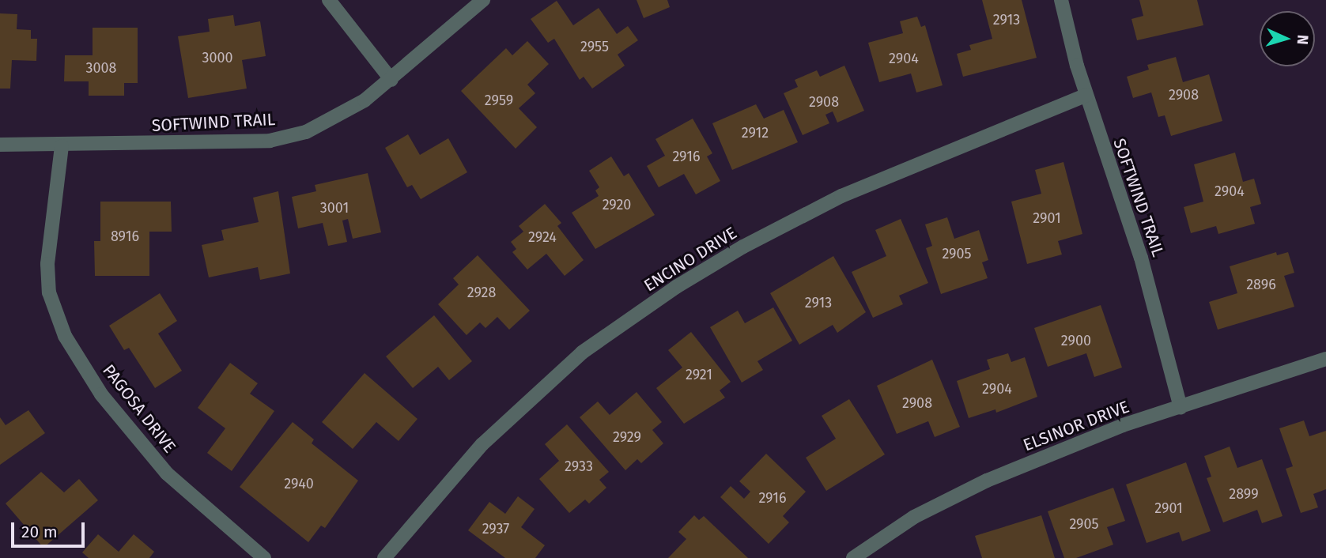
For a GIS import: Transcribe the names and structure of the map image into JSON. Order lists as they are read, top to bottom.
{
  "streets": {
    "street": [
      "SOFTWIND TRAIL",
      "ENCINO DRIVE",
      "PAGOSA DRIVE",
      "ELSINOR DRIVE"
    ]
  },
  "crossings": [
    ["SOFTWIND TRAIL", "ENCINO DRIVE"],
    ["SOFTWIND TRAIL", "PAGOSA DRIVE"],
    ["SOFTWIND TRAIL", "ELSINOR DRIVE"]
  ],
  "house_numbers": [
    "2913",
    "2955",
    "3000",
    "2904",
    "3008",
    "2908",
    "2959",
    "2908",
    "2912",
    "2916",
    "2904",
    "2920",
    "3001",
    "2901",
    "8916",
    "2924",
    "2905",
    "2896",
    "2928",
    "2913",
    "2900",
    "2921",
    "2904",
    "2908",
    "2929",
    "2933",
    "2940",
    "2899",
    "2916",
    "2901",
    "2905",
    "2937"
  ],
  "scale_bar": "20 m",
  "north": "right"
}
